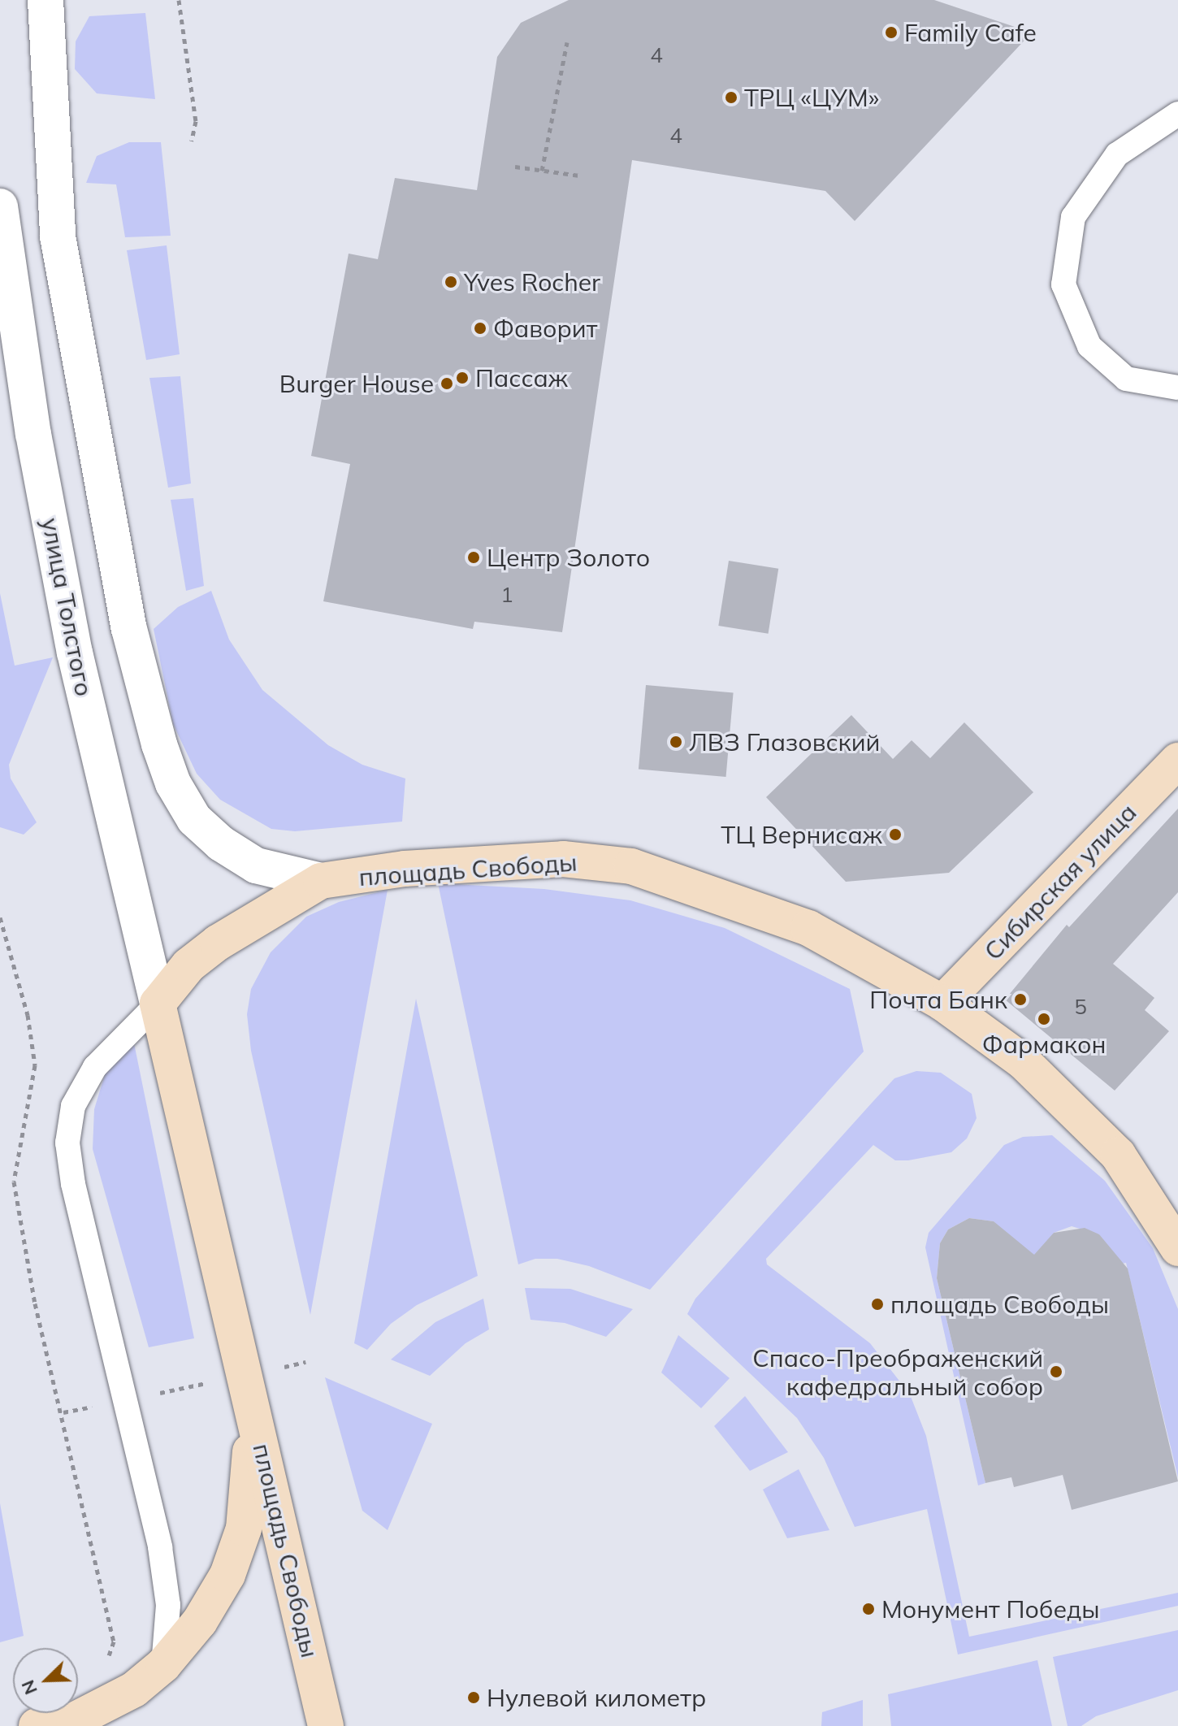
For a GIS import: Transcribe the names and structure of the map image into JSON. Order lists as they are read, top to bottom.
{
  "streets": {
    "main road": ["площадь Свободы", "Сибирская улица"],
    "street": ["улица Толстого"]
  },
  "crossings": [
    ["улица Толстого", "площадь Свободы"],
    ["площадь Свободы", "Сибирская улица"]
  ],
  "places": [
    "Family Cafe",
    "ТРЦ «ЦУМ»",
    "Yves Rocher",
    "Фаворит",
    "Пассаж",
    "Burger House",
    "Центр Золото",
    "ЛВЗ Глазовский",
    "ТЦ Вернисаж",
    "Почта Банк",
    "Фармакон",
    "площадь Свободы",
    "Спасо-Преображенский кафедральный собор",
    "Монумент Победы",
    "Нулевой километр"
  ],
  "house_numbers": [
    "4",
    "4",
    "1",
    "5"
  ],
  "north": "bottom left"
}
